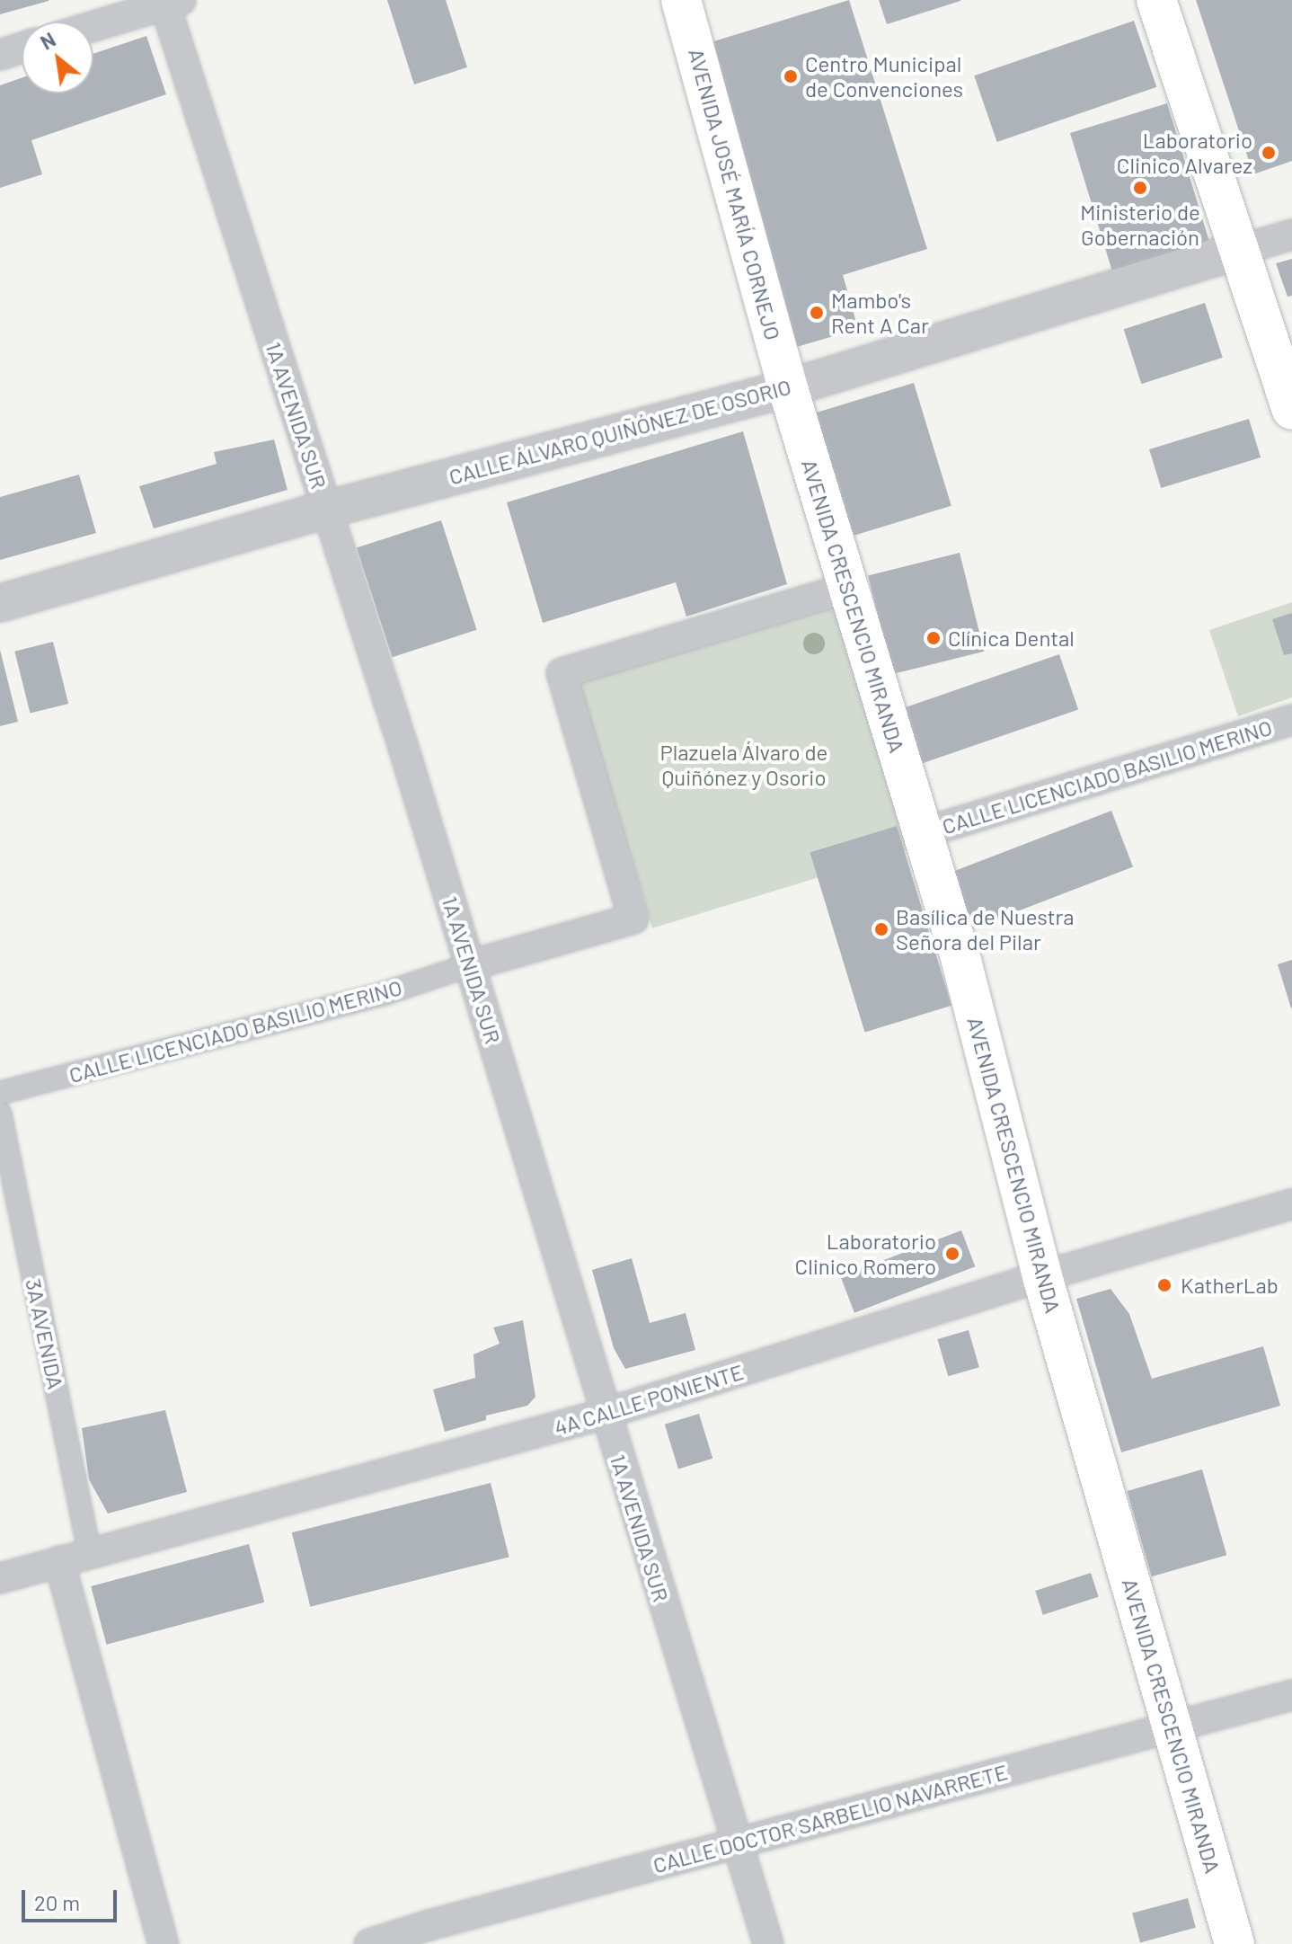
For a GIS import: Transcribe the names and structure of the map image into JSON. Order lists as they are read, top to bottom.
{
  "streets": {
    "main road": ["AVENIDA JOSÉ MARÍA CORNEJO", "AVENIDA CRESCENCIO MIRANDA"],
    "street": [
      "1A AVENIDA SUR",
      "CALLE ÁLVARO QUIÑÓNEZ DE OSORIO",
      "CALLE LICENCIADO BASILIO MERINO",
      "3A AVENIDA",
      "4A CALLE PONIENTE",
      "CALLE DOCTOR SARBELIO NAVARRETE"
    ]
  },
  "crossings": [
    ["AVENIDA JOSÉ MARÍA CORNEJO", "CALLE ÁLVARO QUIÑÓNEZ DE OSORIO"],
    ["AVENIDA JOSÉ MARÍA CORNEJO", "AVENIDA CRESCENCIO MIRANDA"],
    ["1A AVENIDA SUR", "CALLE ÁLVARO QUIÑÓNEZ DE OSORIO"],
    ["1A AVENIDA SUR", "CALLE LICENCIADO BASILIO MERINO"],
    ["1A AVENIDA SUR", "4A CALLE PONIENTE"],
    ["1A AVENIDA SUR", "CALLE DOCTOR SARBELIO NAVARRETE"],
    ["CALLE ÁLVARO QUIÑÓNEZ DE OSORIO", "AVENIDA CRESCENCIO MIRANDA"],
    ["AVENIDA CRESCENCIO MIRANDA", "CALLE LICENCIADO BASILIO MERINO"],
    ["AVENIDA CRESCENCIO MIRANDA", "4A CALLE PONIENTE"],
    ["AVENIDA CRESCENCIO MIRANDA", "CALLE DOCTOR SARBELIO NAVARRETE"],
    ["3A AVENIDA", "4A CALLE PONIENTE"]
  ],
  "parks": ["Plazuela Álvaro de Quiñónez y Osorio"],
  "places": [
    "Centro Municipal de Convenciones",
    "Laboratorio Clinico Alvarez",
    "Ministerio de Gobernación",
    "Mambo's Rent A Car",
    "Clínica Dental",
    "Basílica de Nuestra Señora del Pilar",
    "Laboratorio Clinico Romero",
    "KatherLab"
  ],
  "scale_bar": "20 m",
  "north": "top left"
}
